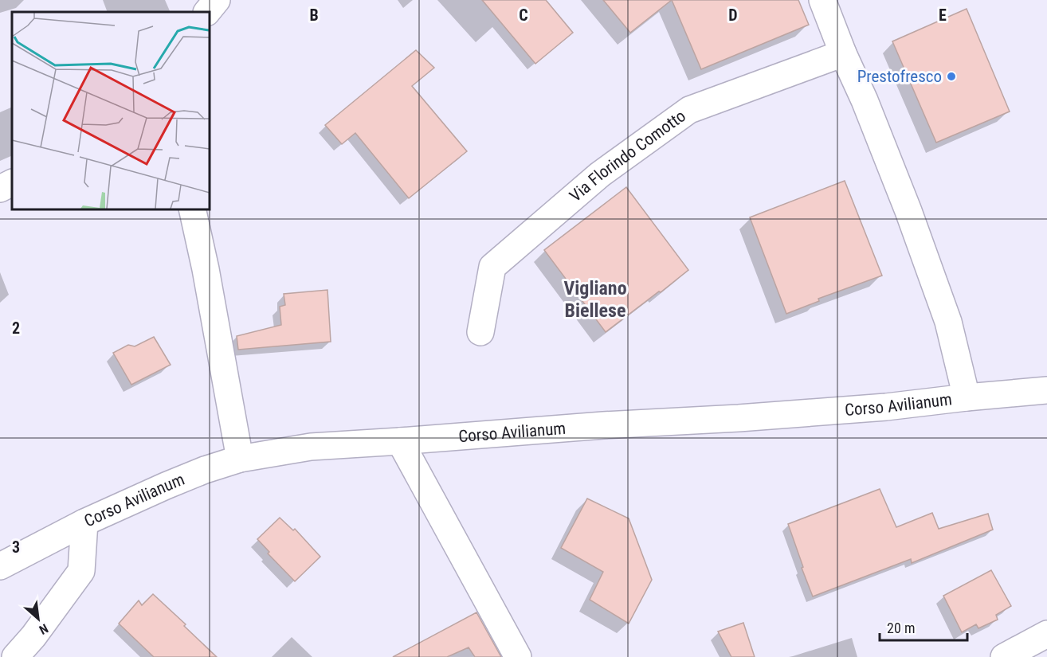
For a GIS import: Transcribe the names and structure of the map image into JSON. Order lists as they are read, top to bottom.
{
  "streets": {
    "street": ["Via Florindo Comotto", "Corso Avilianum"]
  },
  "districts": ["Vigliano Biellese"],
  "places": ["Prestofresco"],
  "scale_bar": "20 m",
  "north": "bottom right",
  "grid": {
    "columns": [
      "B",
      "C",
      "D",
      "E"
    ],
    "rows": ["2", "3"]
  }
}
